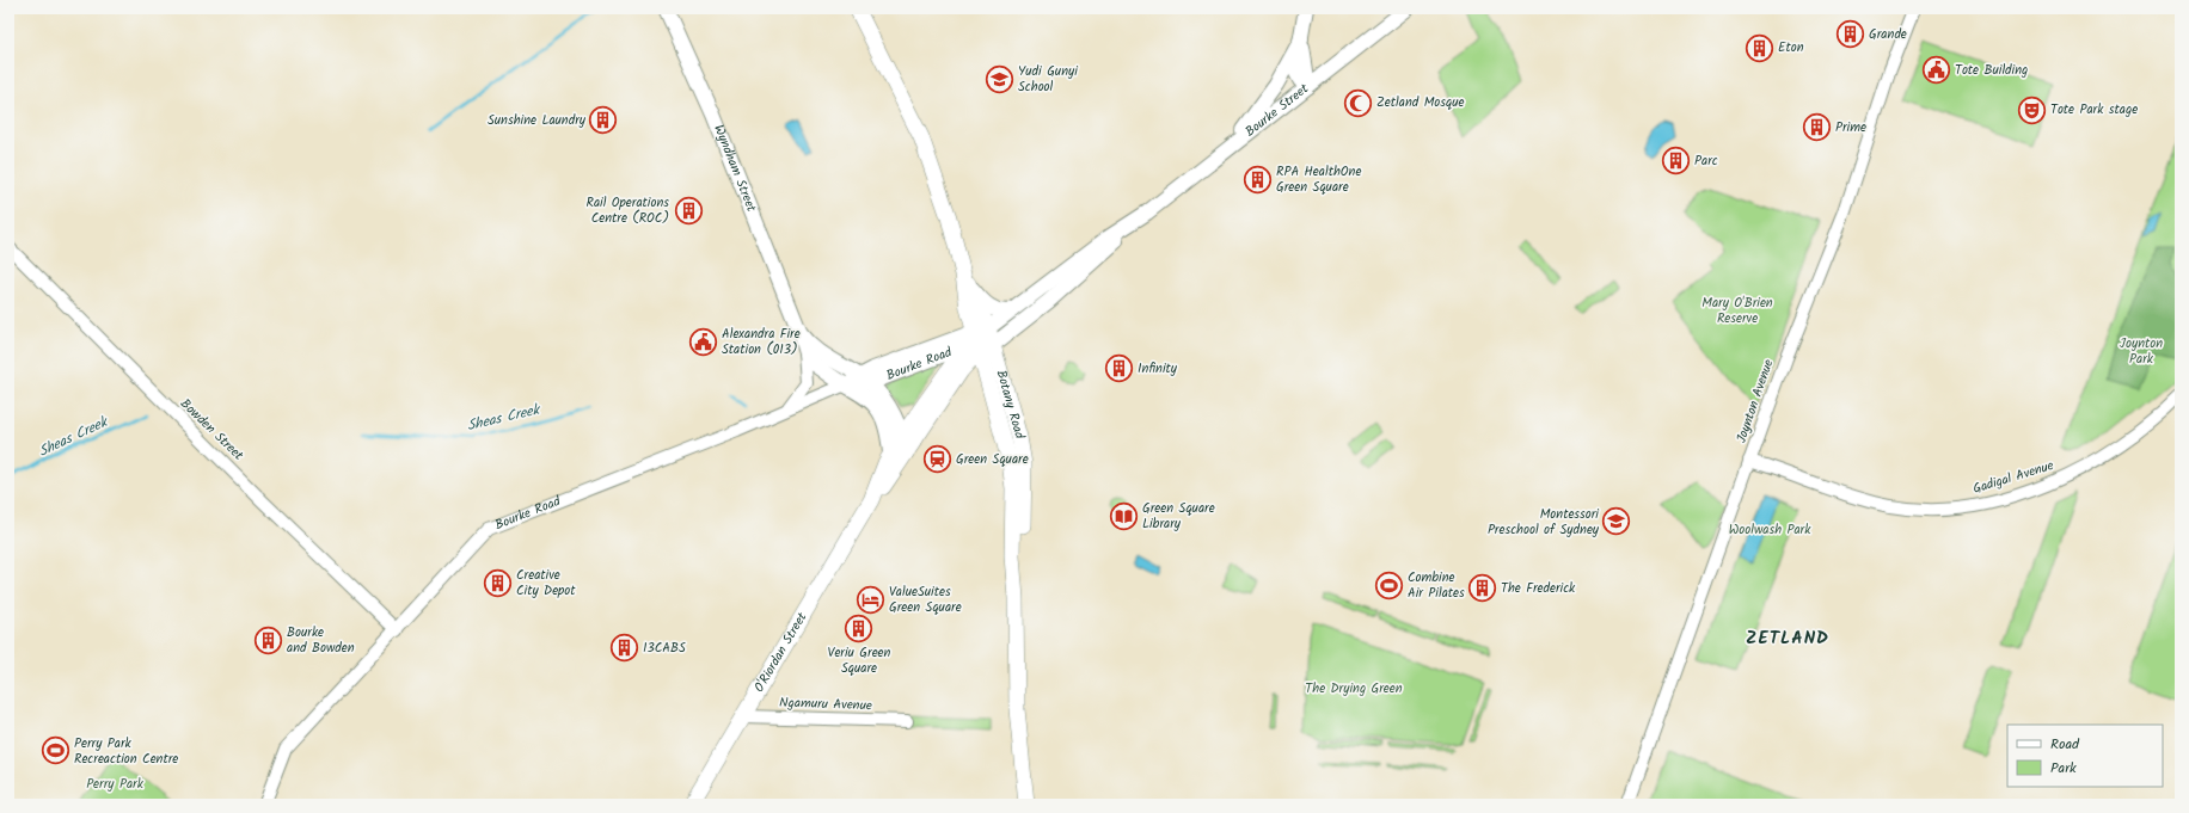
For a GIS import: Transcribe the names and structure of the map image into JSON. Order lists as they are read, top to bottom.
{
  "streets": {
    "main road": [
      "Bourke Street",
      "Wyndham Street",
      "Bourke Road",
      "Botany Road",
      "O'Riordan Street"
    ],
    "street": [
      "Joynton Avenue",
      "Bowden Street",
      "Gadigal Avenue",
      "Ngamuru Avenue"
    ]
  },
  "crossings": [
    ["Bourke Street", "Bourke Road"],
    ["Bourke Street", "Botany Road"],
    ["Bourke Street", "O'Riordan Street"],
    ["Wyndham Street", "Bourke Road"],
    ["Wyndham Street", "O'Riordan Street"],
    ["Bourke Road", "Botany Road"],
    ["Bourke Road", "Bowden Street"],
    ["Bourke Road", "O'Riordan Street"],
    ["Joynton Avenue", "Gadigal Avenue"],
    ["Botany Road", "O'Riordan Street"],
    ["O'Riordan Street", "Ngamuru Avenue"]
  ],
  "districts": ["ZETLAND"],
  "water": ["Sheas Creek"],
  "parks": [
    "Mary O'Brien Reserve",
    "Joynton Park",
    "Woolwash Park",
    "The Drying Green",
    "Perry Park"
  ],
  "places": {
    "building": [
      "Grande",
      "Eton",
      "Sunshine Laundry",
      "Prime",
      "Parc",
      "RPA HealthOne Green Square",
      "Rail Operations Centre (ROC)",
      "Infinity",
      "Creative City Depot",
      "The Frederick",
      "Veriu Green Square",
      "Bourke and Bowden",
      "13CABS"
    ],
    "public building": ["Tote Building", "Alexandra Fire Station (013)"],
    "school or university": ["Yudi Gunyi School", "Montessori Preschool of Sydney"],
    "mosque": ["Zetland Mosque"],
    "theatre": ["Tote Park stage"],
    "station": ["Green Square"],
    "library": ["Green Square Library"],
    "sports": ["Combine Air Pilates", "Perry Park Recreaction Centre"],
    "hotel": ["ValueSuites Green Square"]
  },
  "legend": ["Road", "Park"]
}
